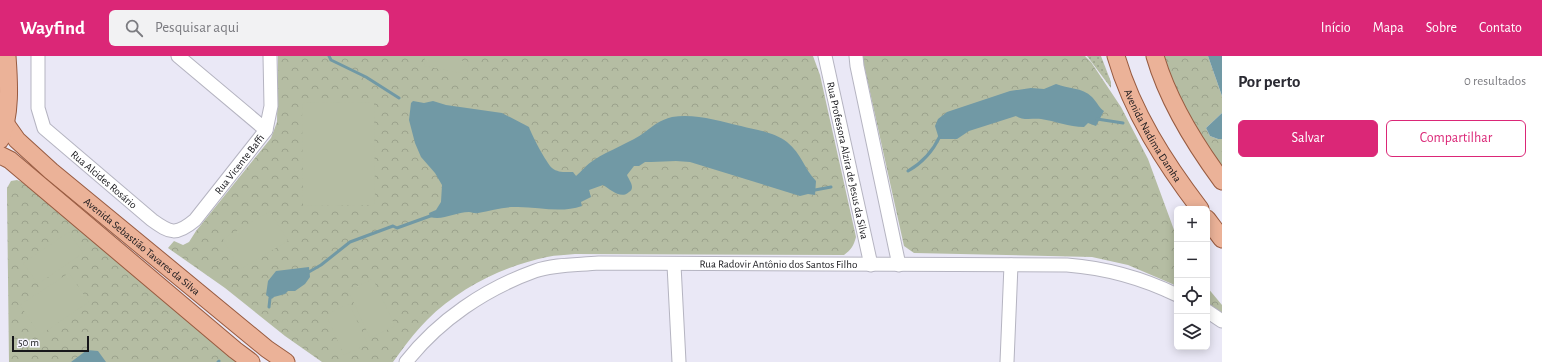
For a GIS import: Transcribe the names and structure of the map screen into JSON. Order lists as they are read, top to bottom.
{
  "streets": {
    "main road": ["Avenida Nadima Damha", "Avenida Sebastião Tavares da Silva"],
    "street": [
      "Rua Professora Alzira de Jesus da Silva",
      "Rua Vicente Baffi",
      "Rua Alcides Rosário",
      "Rua Radovir Antônio dos Santos Filho"
    ]
  },
  "crossings": [
    ["Rua Professora Alzira de Jesus da Silva", "Rua Radovir Antônio dos Santos Filho"],
    ["Rua Vicente Baffi", "Rua Alcides Rosário"]
  ],
  "scale_bar": "50 m",
  "page": {
    "header": "Wayfind",
    "search": "Pesquisar aqui",
    "nav": [
      "Início",
      "Mapa",
      "Sobre",
      "Contato"
    ],
    "heading": ["Por perto", "0 resultados"],
    "buttons": ["Salvar", "Compartilhar"],
    "map_buttons": ["+", "−"],
    "scale": "50 m"
  }
}
